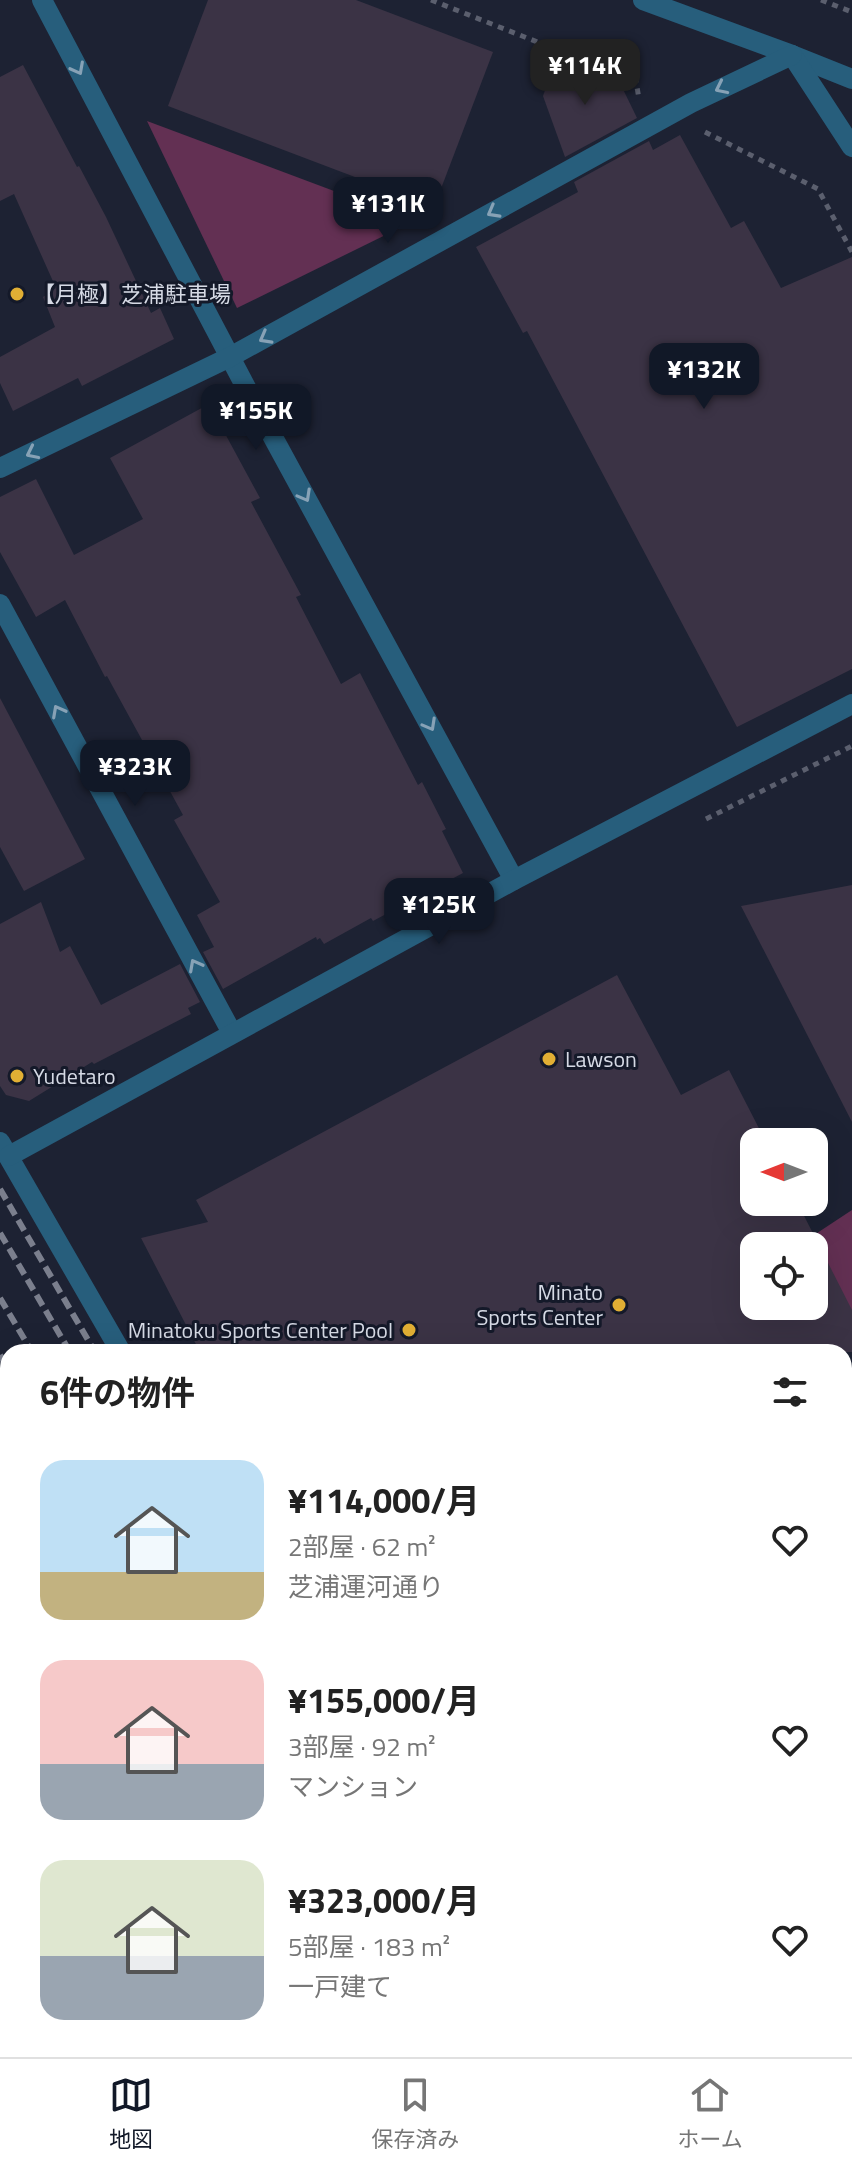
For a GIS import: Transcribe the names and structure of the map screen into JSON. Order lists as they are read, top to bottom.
{
  "places": [
    "【月極】芝浦駐車場",
    "Lawson",
    "Yudetaro",
    "Minato Sports Center",
    "Minatoku Sports Center Pool"
  ],
  "north": "left",
  "page": {
    "price": [
      "¥114K",
      "¥131K",
      "¥132K",
      "¥155K",
      "¥323K",
      "¥125K"
    ],
    "heading": "6件の物件",
    "list": [
      {
        "name": "¥114,000/月",
        "note": "2部屋 · 62 m² · 芝浦運河通り"
      },
      {
        "name": "¥155,000/月",
        "note": "3部屋 · 92 m² · マンション"
      },
      {
        "name": "¥323,000/月",
        "note": "5部屋 · 183 m² · 一戸建て"
      }
    ],
    "tabs": ["地図", "保存済み", "ホーム"]
  }
}
